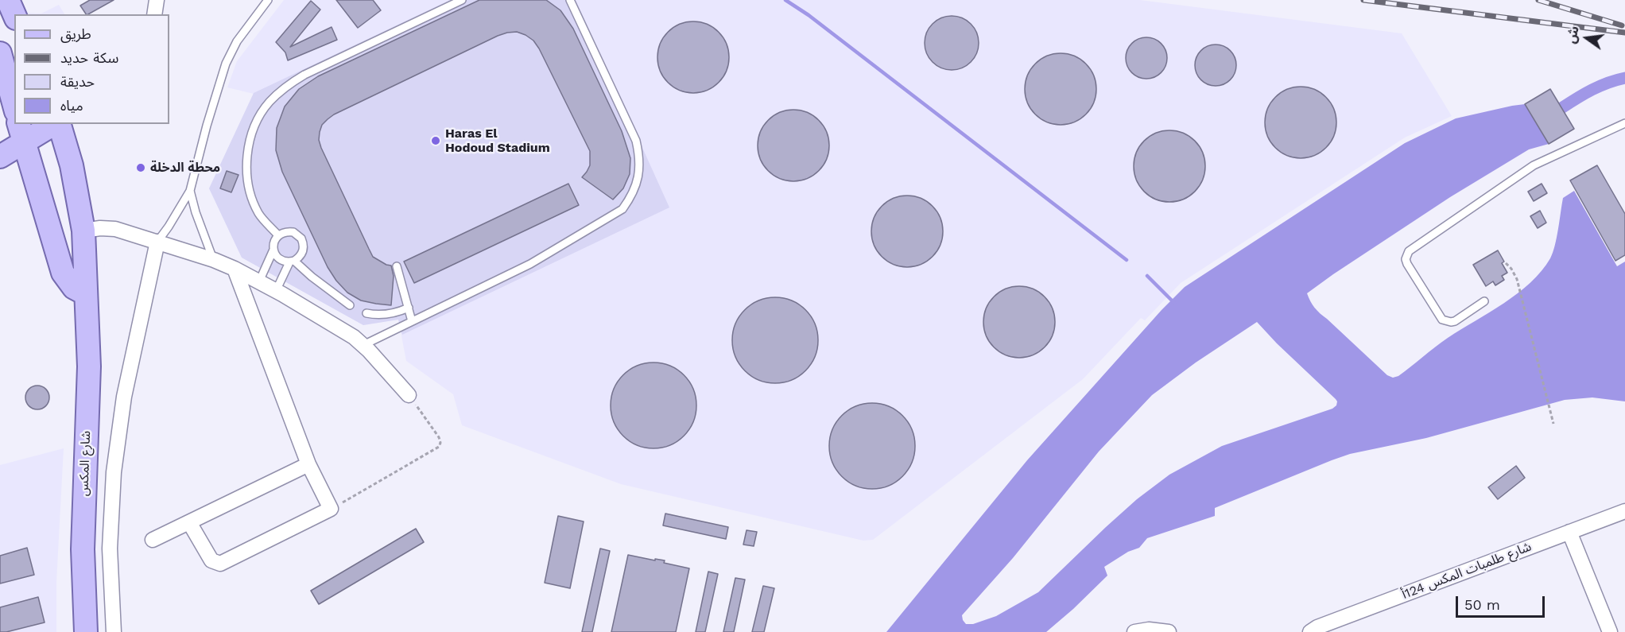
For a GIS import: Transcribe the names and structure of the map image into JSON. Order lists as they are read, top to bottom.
{
  "streets": {
    "main road": ["شارع المكس"],
    "street": ["شارع طلمبات المكس 124أ"]
  },
  "places": ["Haras El Hodoud Stadium", "محطة الدخلة"],
  "legend": [
    "طريق",
    "سكة حديد",
    "حديقة",
    "مياه"
  ],
  "scale_bar": "50 m",
  "north": "left"
}
